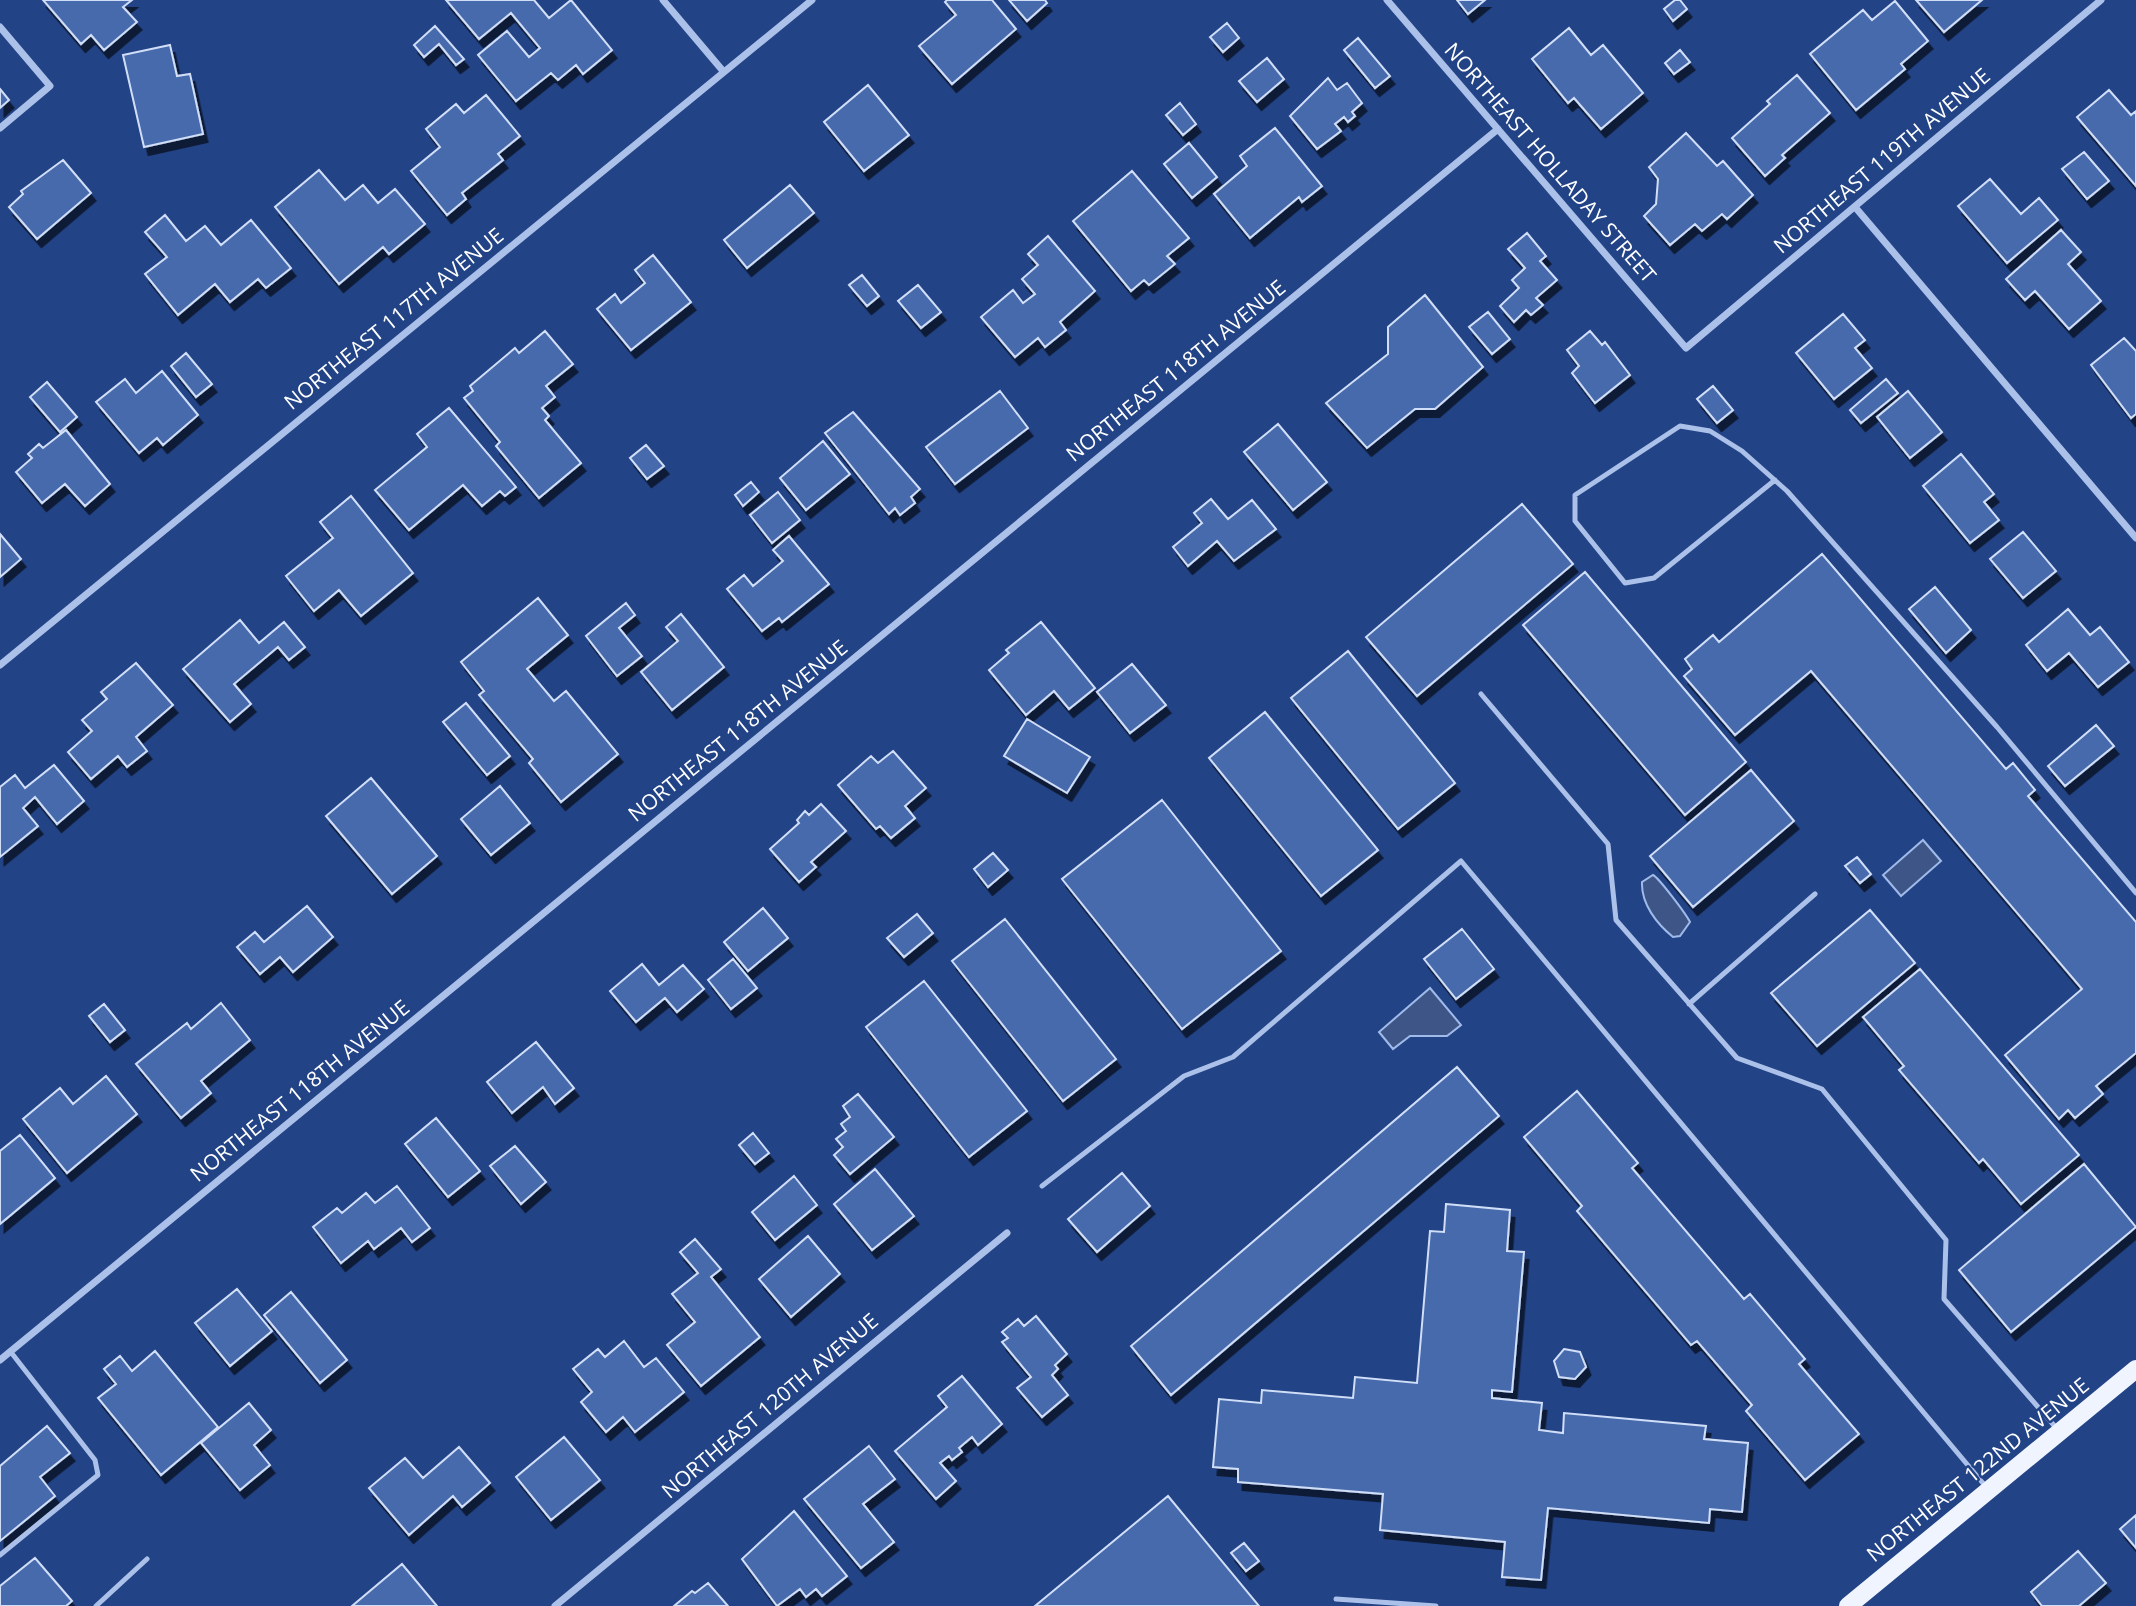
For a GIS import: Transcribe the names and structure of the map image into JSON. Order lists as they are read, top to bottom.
{
  "streets": {
    "main road": ["NORTHEAST 122ND AVENUE"],
    "street": [
      "NORTHEAST 119TH AVENUE",
      "NORTHEAST HOLLADAY STREET",
      "NORTHEAST 117TH AVENUE",
      "NORTHEAST 118TH AVENUE",
      "NORTHEAST 120TH AVENUE"
    ]
  },
  "crossings": [
    ["NORTHEAST 119TH AVENUE", "NORTHEAST HOLLADAY STREET"],
    ["NORTHEAST HOLLADAY STREET", "NORTHEAST 118TH AVENUE"]
  ]
}
